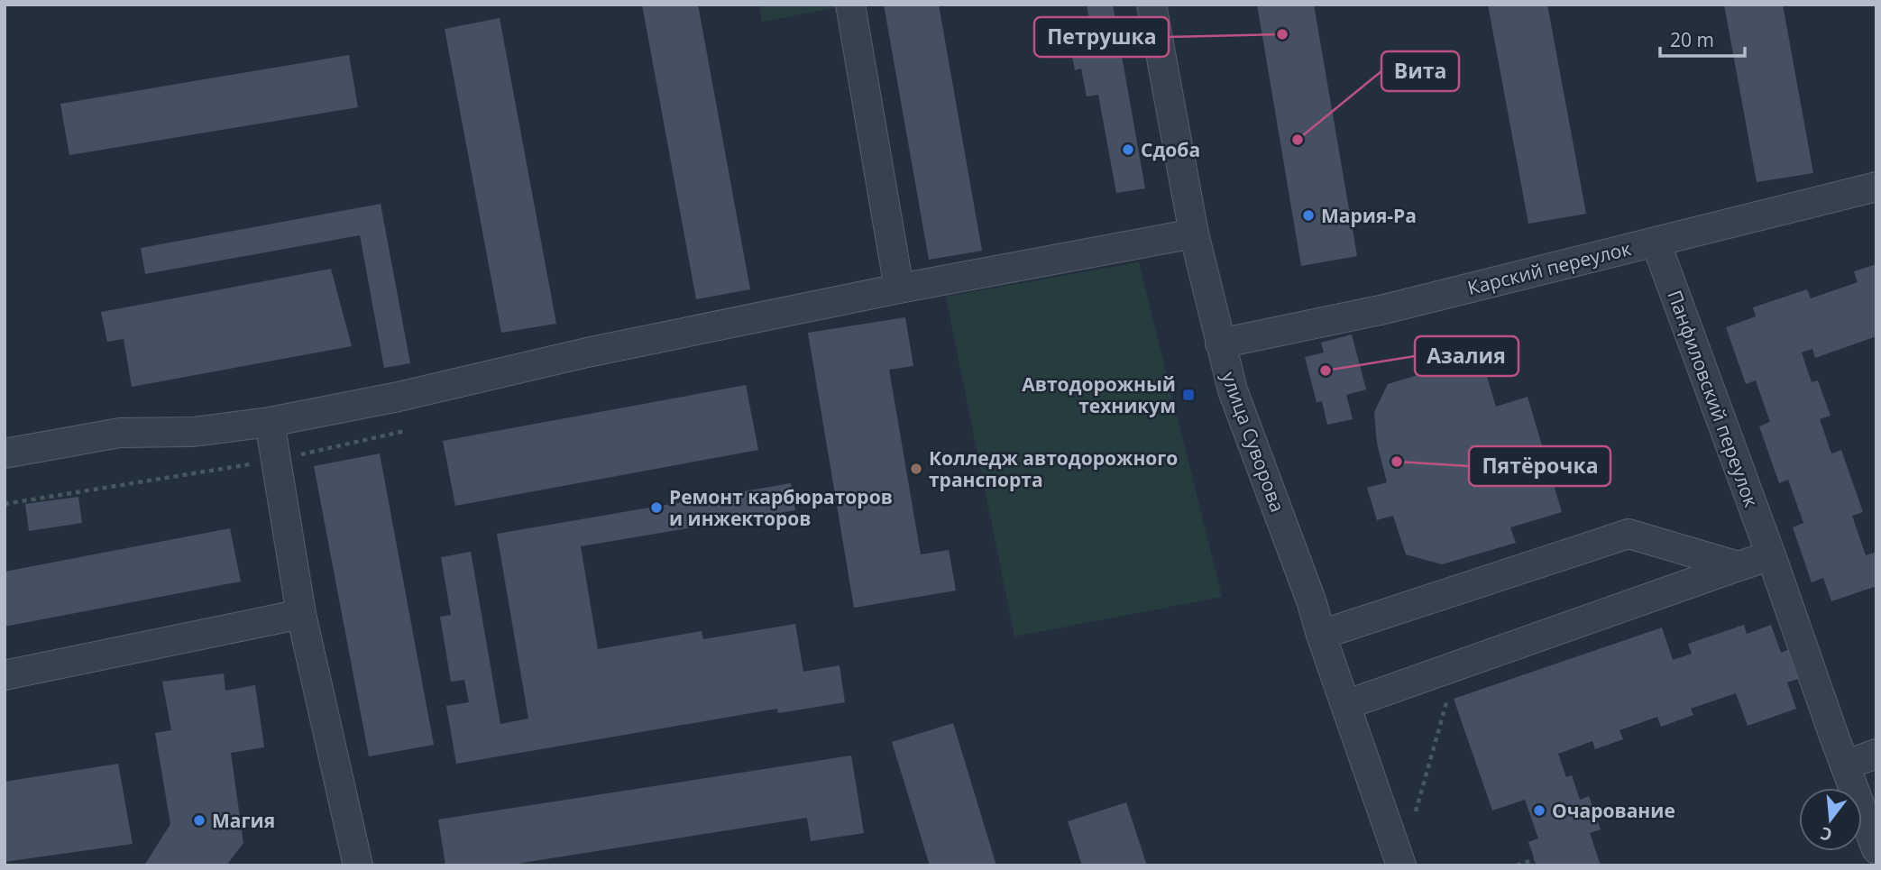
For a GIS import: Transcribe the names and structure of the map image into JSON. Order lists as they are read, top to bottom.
{
  "streets": {
    "street": ["Карский переулок", "Панфиловский переулок", "улица Суворова"]
  },
  "crossings": [
    ["Карский переулок", "Панфиловский переулок"],
    ["Карский переулок", "улица Суворова"]
  ],
  "places": {
    "other": [
      "Петрушка",
      "Вита",
      "Сдоба",
      "Мария-Ра",
      "Азалия",
      "Пятёрочка",
      "Колледж автодорожного транспорта",
      "Ремонт карбюраторов и инжекторов",
      "Очарование",
      "Магия"
    ],
    "transit": ["Автодорожный техникум"]
  },
  "scale_bar": "20 m",
  "north": "bottom"
}
